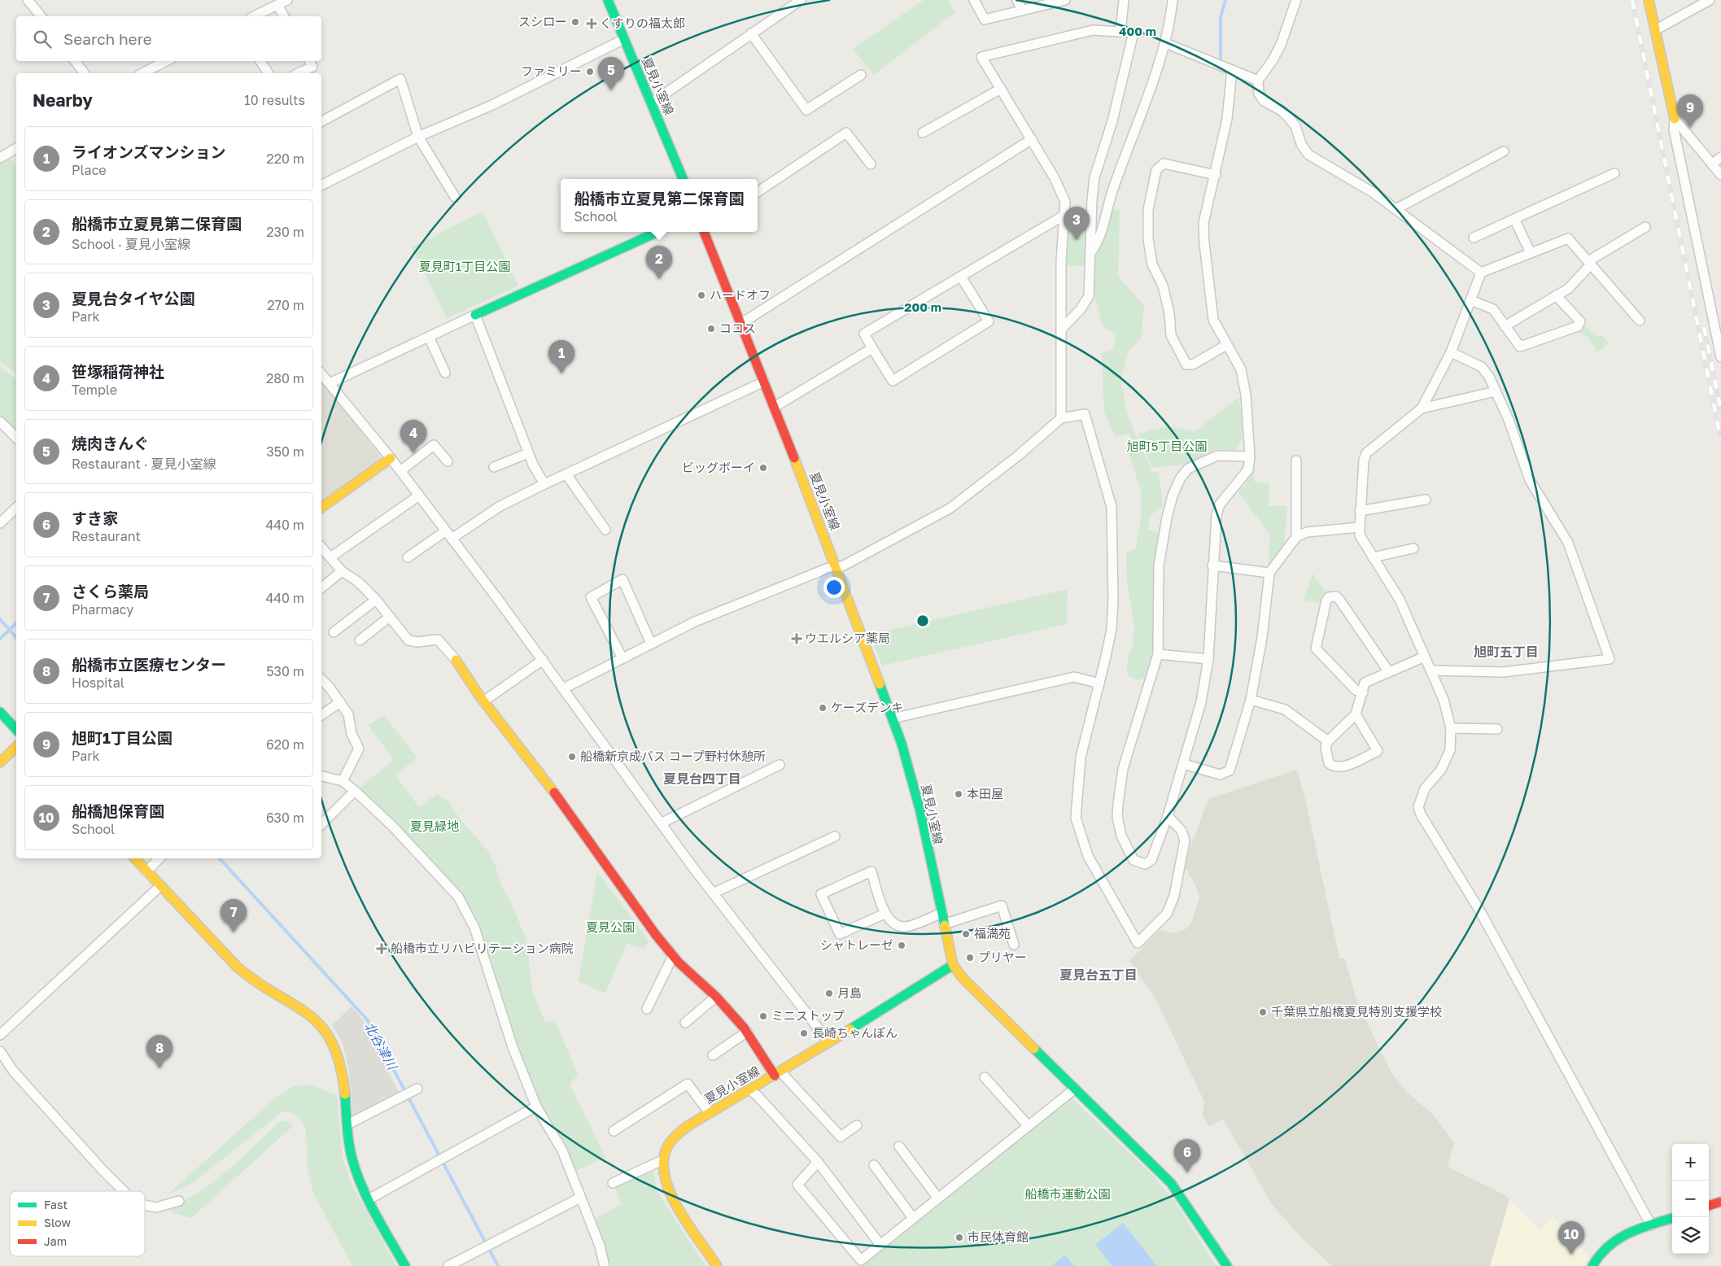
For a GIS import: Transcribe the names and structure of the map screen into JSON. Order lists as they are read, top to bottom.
{
  "streets": {
    "street": ["夏見小室線"]
  },
  "districts": ["旭町五丁目", "夏見台四丁目", "夏見台五丁目"],
  "water": ["北谷津川"],
  "parks": [
    "夏見町1丁目公園",
    "旭町5丁目公園",
    "夏見緑地",
    "夏見公園",
    "船橋市運動公園"
  ],
  "places": {
    "other": [
      "スシロー",
      "ファミリー",
      "ハードオフ",
      "ココス",
      "ビッグボーイ",
      "ケーズデンキ",
      "船橋新京成バス コープ野村休憩所",
      "本田屋",
      "福満苑",
      "シャトレーゼ",
      "プリヤー",
      "月島",
      "千葉県立船橋夏見特別支援学校",
      "ミニストップ",
      "長崎ちゃんぽん",
      "市民体育館"
    ],
    "health": ["くすりの福太郎", "ウエルシア薬局", "船橋市立リハビリテーション病院"]
  },
  "legend": ["Fast", "Slow", "Jam"],
  "page": {
    "search": "Search here",
    "pins": [
      "5",
      "9",
      "3",
      "2",
      "1",
      "4",
      "7",
      "8",
      "6",
      "10"
    ],
    "heading": ["Nearby", "10 results"],
    "list": [
      {
        "mark": "1",
        "name": "ライオンズマンション",
        "note": "Place",
        "value": "220 m"
      },
      {
        "mark": "2",
        "name": "船橋市立夏見第二保育園",
        "note": "School · 夏見小室線",
        "value": "230 m"
      },
      {
        "mark": "3",
        "name": "夏見台タイヤ公園",
        "note": "Park",
        "value": "270 m"
      },
      {
        "mark": "4",
        "name": "笹塚稲荷神社",
        "note": "Temple",
        "value": "280 m"
      },
      {
        "mark": "5",
        "name": "焼肉きんぐ",
        "note": "Restaurant · 夏見小室線",
        "value": "350 m"
      },
      {
        "mark": "6",
        "name": "すき家",
        "note": "Restaurant",
        "value": "440 m"
      },
      {
        "mark": "7",
        "name": "さくら薬局",
        "note": "Pharmacy",
        "value": "440 m"
      },
      {
        "mark": "8",
        "name": "船橋市立医療センター",
        "note": "Hospital",
        "value": "530 m"
      },
      {
        "mark": "9",
        "name": "旭町1丁目公園",
        "note": "Park",
        "value": "620 m"
      },
      {
        "mark": "10",
        "name": "船橋旭保育園",
        "note": "School",
        "value": "630 m"
      }
    ],
    "popup": ["船橋市立夏見第二保育園", "School"],
    "map_buttons": ["+", "−"]
  },
  "rings": ["400 m", "200 m"]
}
